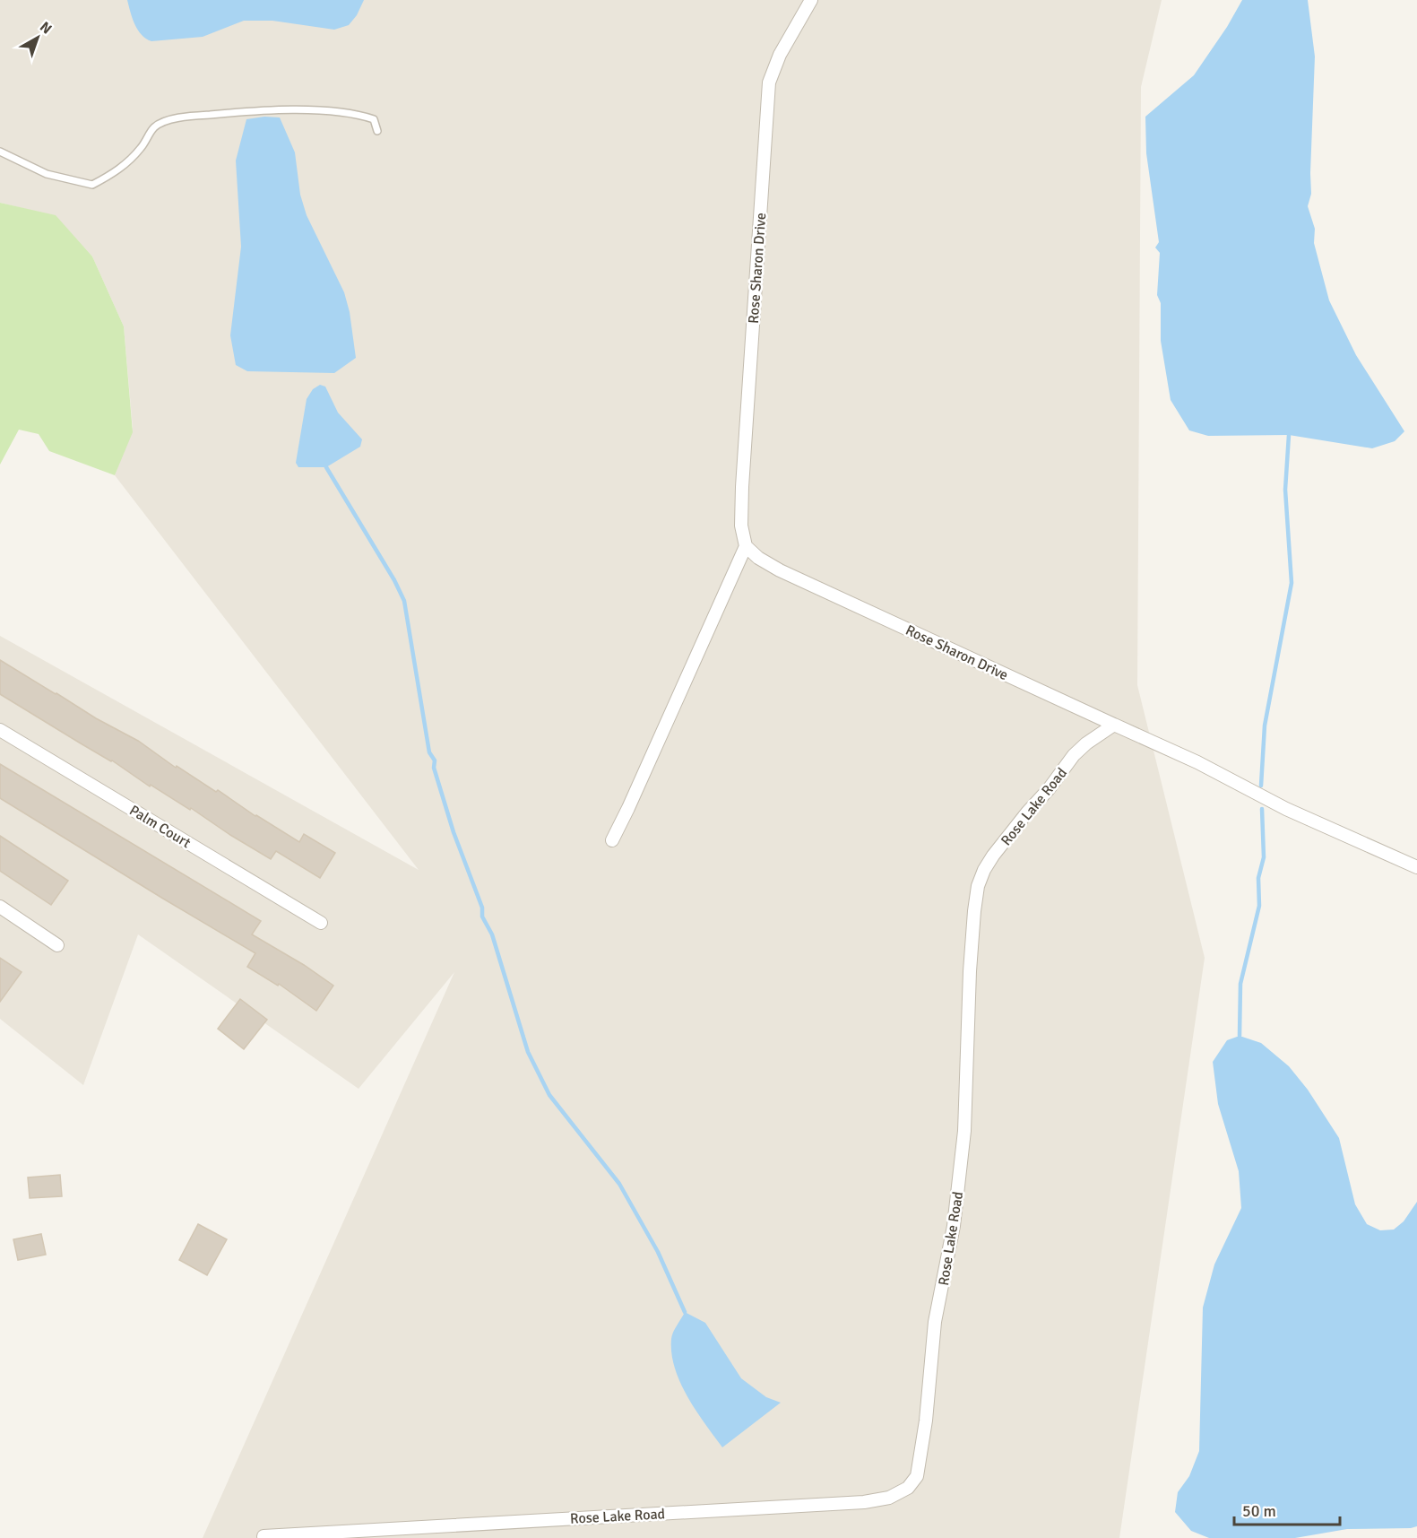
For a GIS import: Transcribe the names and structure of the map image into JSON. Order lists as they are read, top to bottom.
{
  "streets": {
    "street": ["Rose Sharon Drive", "Rose Lake Road", "Palm Court"]
  },
  "crossings": [
    ["Rose Sharon Drive", "Rose Lake Road"]
  ],
  "scale_bar": "50 m",
  "north": "top right"
}
